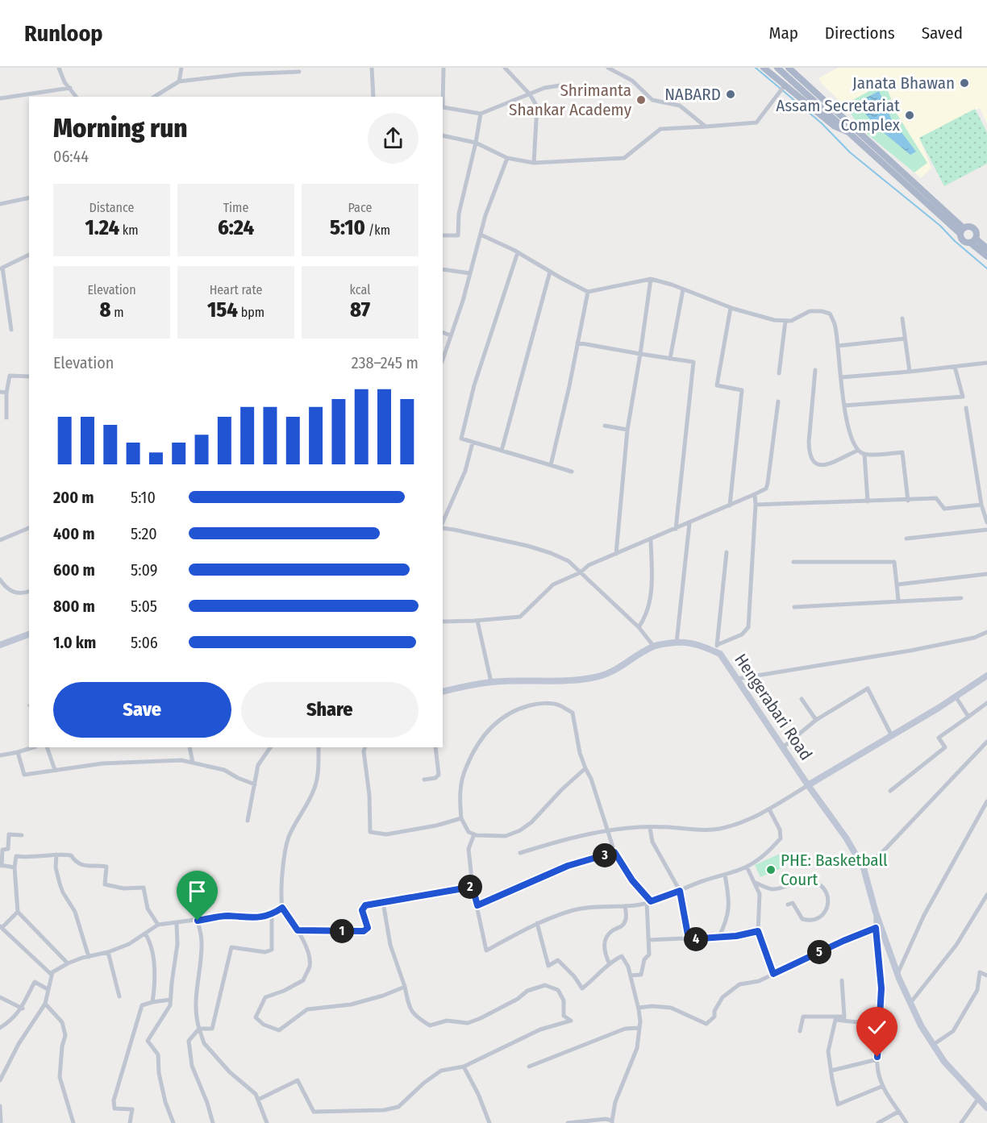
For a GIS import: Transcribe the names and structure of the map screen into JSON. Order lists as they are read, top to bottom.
{
  "streets": {
    "main road": ["Hengerabari Road"]
  },
  "places": [
    "Janata Bhawan",
    "NABARD",
    "Shrimanta Shankar Academy",
    "Assam Secretariat Complex",
    "PHE: Basketball Court"
  ],
  "page": {
    "header": "Runloop",
    "nav": ["Map", "Directions", "Saved"],
    "heading": ["Morning run", "06:44"],
    "stats": [
      ["Distance", "1.24 km"],
      ["Time", "6:24"],
      ["Pace", "5:10 /km"],
      ["Elevation", "8 m"],
      ["Heart rate", "154 bpm"],
      ["kcal", "87"]
    ],
    "chart": ["Elevation", "238–245 m"],
    "list": [
      {
        "name": "200 m",
        "note": "5:10"
      },
      {
        "name": "400 m",
        "note": "5:20"
      },
      {
        "name": "600 m",
        "note": "5:09"
      },
      {
        "name": "800 m",
        "note": "5:05"
      },
      {
        "name": "1.0 km",
        "note": "5:06"
      }
    ],
    "buttons": ["Save", "Share"],
    "pins": [
      "3",
      "2",
      "1",
      "4",
      "5"
    ]
  }
}
